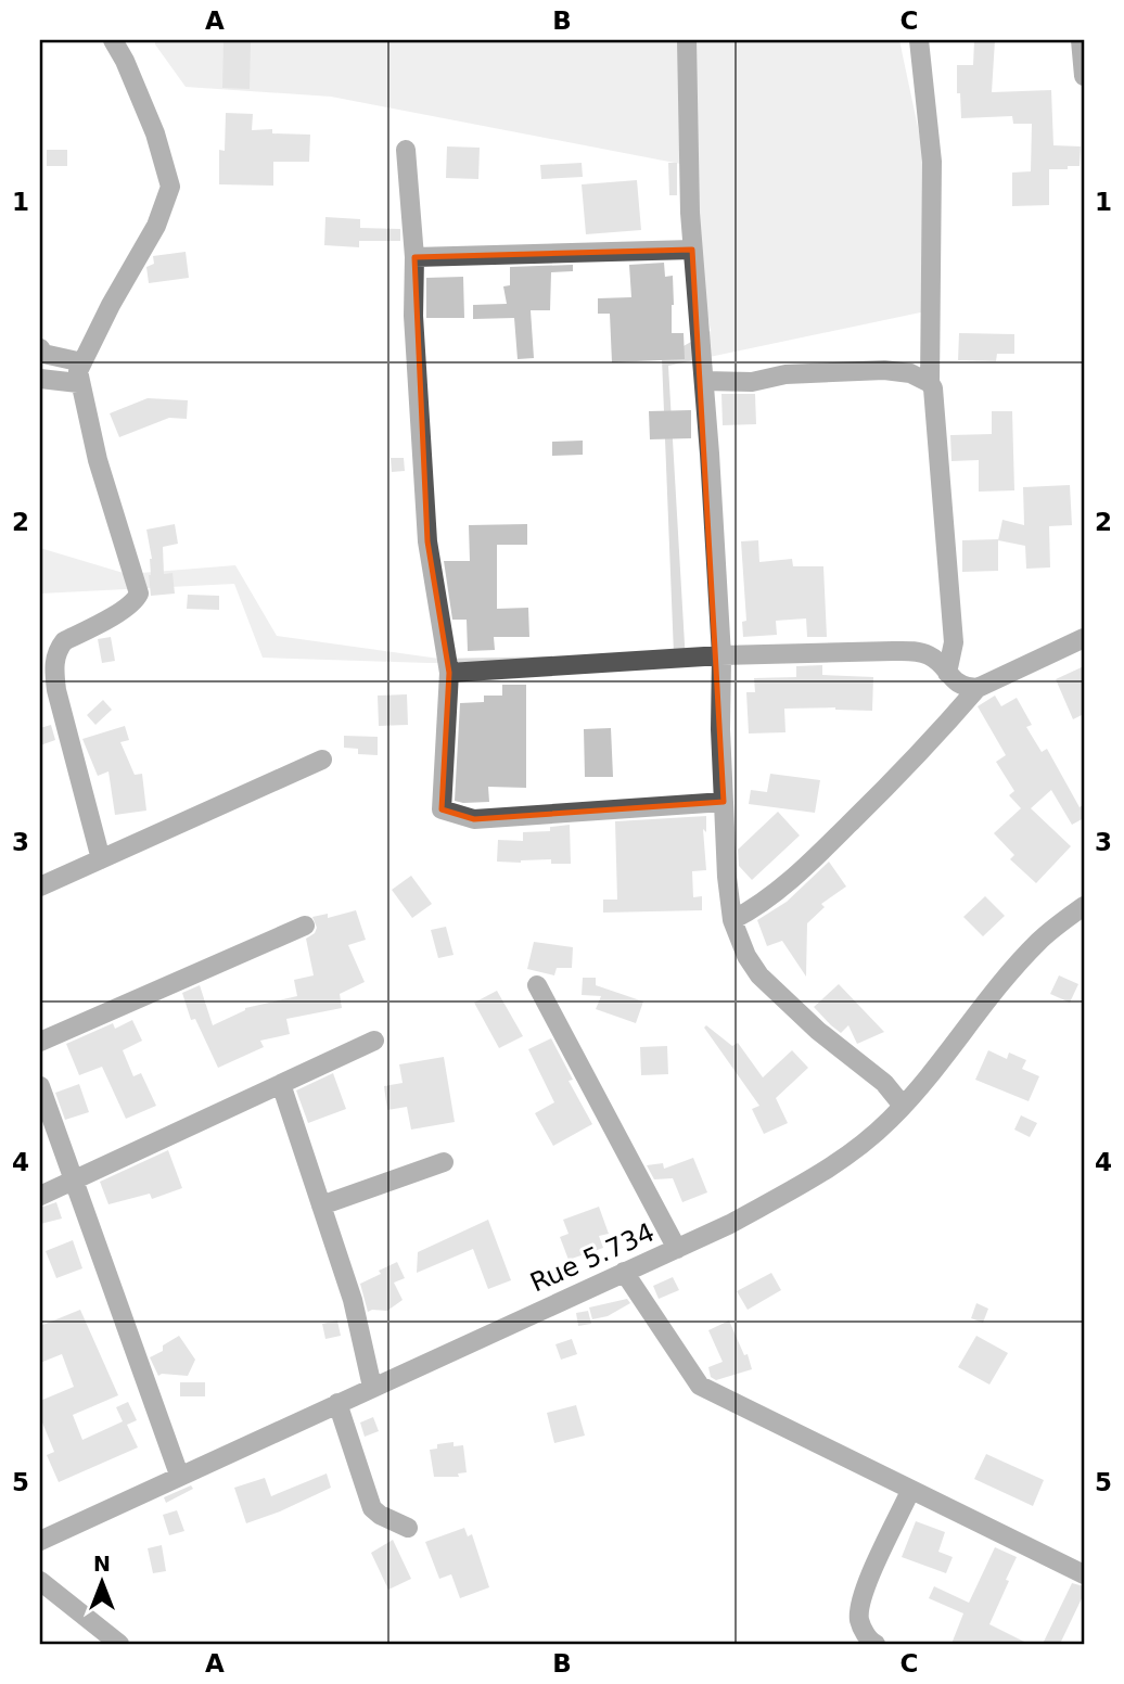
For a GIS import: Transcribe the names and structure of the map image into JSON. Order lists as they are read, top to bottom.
{
  "streets": {
    "street": ["Rue 5.734"]
  },
  "north": "top",
  "grid": {
    "columns": ["A", "B", "C"],
    "rows": [
      "1",
      "2",
      "3",
      "4",
      "5"
    ]
  }
}
